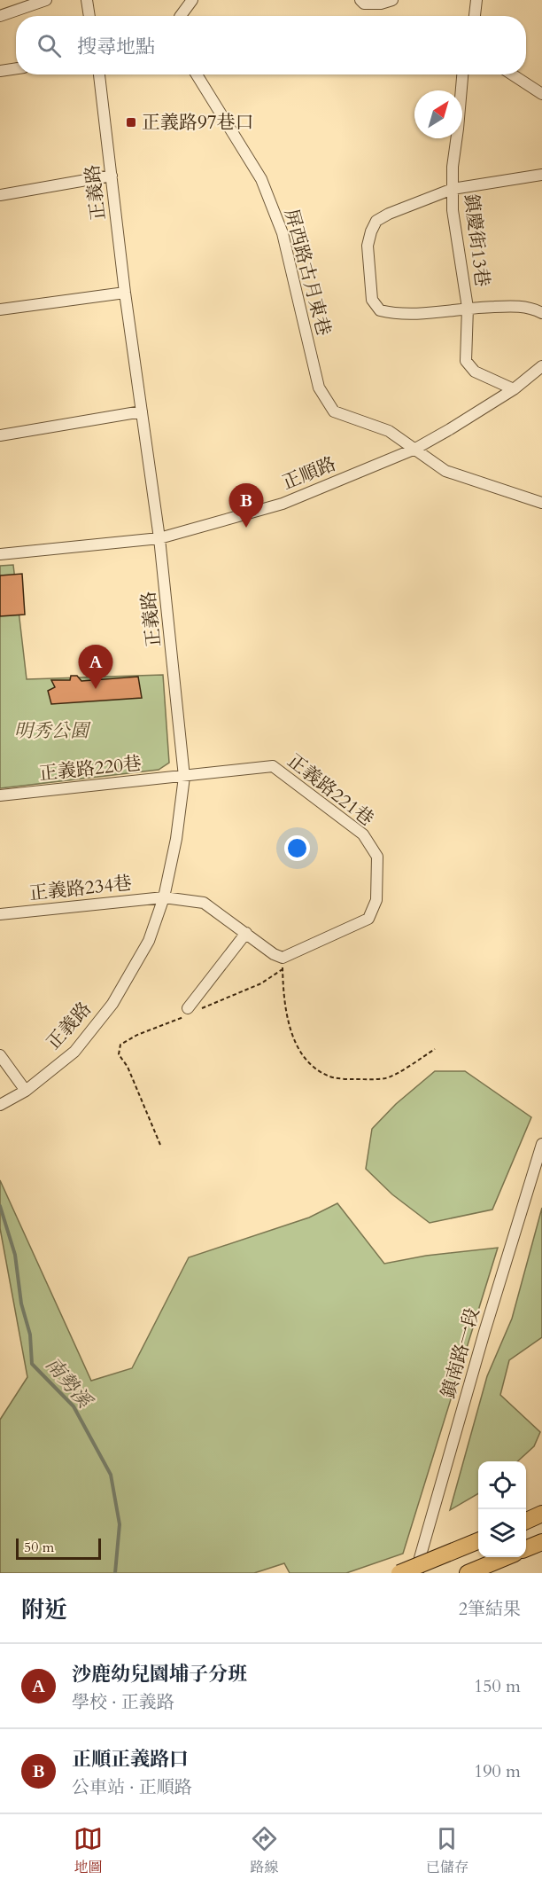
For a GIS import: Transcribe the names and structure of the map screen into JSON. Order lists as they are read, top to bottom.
{
  "streets": {
    "street": [
      "正義路",
      "鎮慶街13巷",
      "屏西路古月東巷",
      "正順路",
      "正義路220巷",
      "正義路221巷",
      "正義路234巷",
      "鎮南路一段"
    ]
  },
  "crossings": [
    ["正義路", "正順路"],
    ["正義路", "正義路220巷"],
    ["正義路", "正義路221巷"],
    ["正義路", "正義路234巷"],
    ["鎮慶街13巷", "正順路"],
    ["屏西路古月東巷", "正順路"],
    ["正義路220巷", "正義路221巷"]
  ],
  "water": ["南勢溪"],
  "parks": ["明秀公園"],
  "places": {
    "transit": ["正義路97巷口"]
  },
  "scale_bar": "50 m",
  "north": "top right",
  "page": {
    "search": "搜尋地點",
    "pins": ["B", "A"],
    "scale": "50 m",
    "heading": ["附近", "2筆結果"],
    "list": [
      {
        "mark": "A",
        "name": "沙鹿幼兒園埔子分班",
        "note": "學校 · 正義路",
        "value": "150 m"
      },
      {
        "mark": "B",
        "name": "正順正義路口",
        "note": "公車站 · 正順路",
        "value": "190 m"
      }
    ],
    "nav": ["地圖", "路線", "已儲存"]
  }
}
